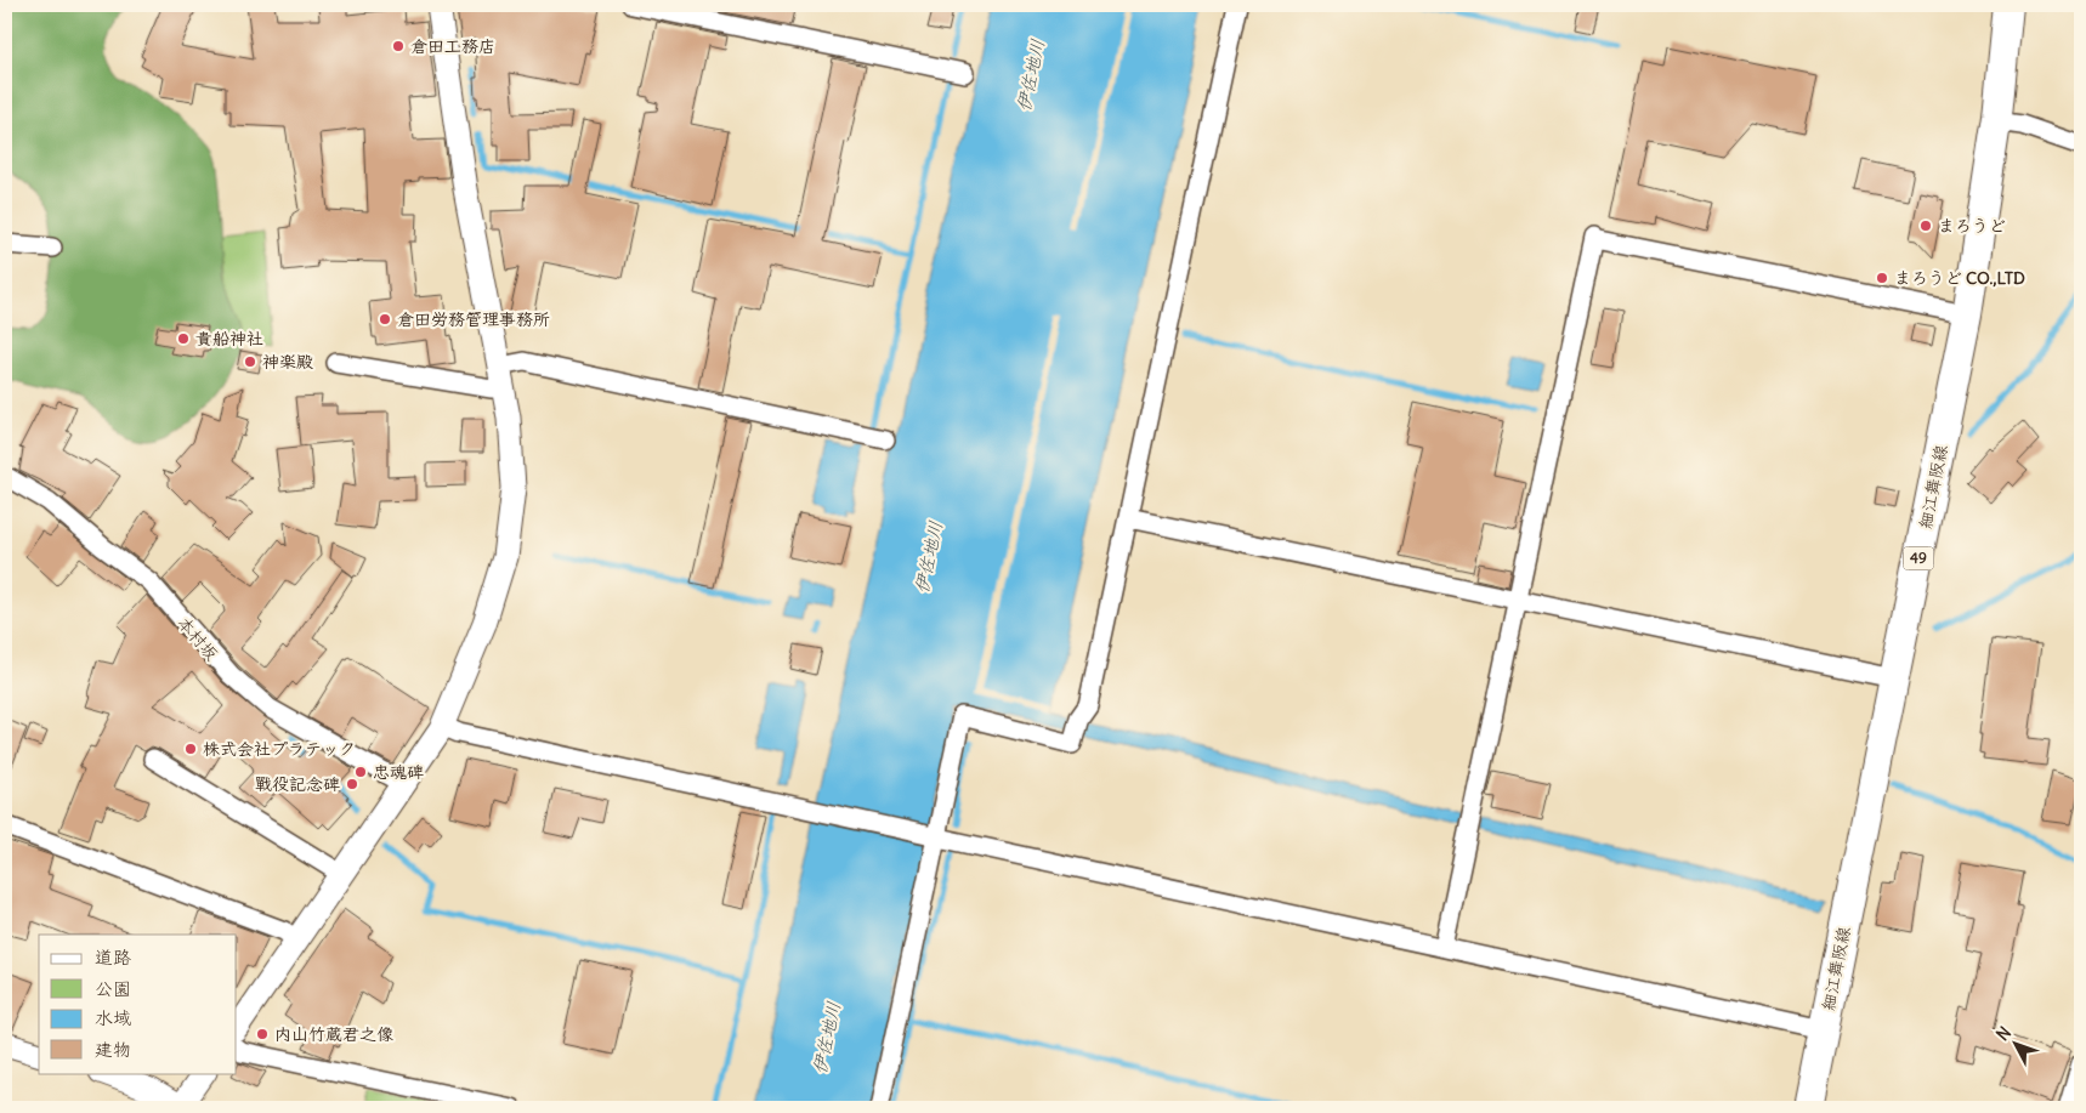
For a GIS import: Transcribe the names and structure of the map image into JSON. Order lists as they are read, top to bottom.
{
  "streets": {
    "main road": ["細江舞阪線", "49"],
    "street": ["本村坂"]
  },
  "water": ["伊佐地川"],
  "places": [
    "倉田工務店",
    "まろうど",
    "まろうど CO.,LTD",
    "倉田労務管理事務所",
    "貴船神社",
    "神楽殿",
    "株式会社プラテック",
    "忠魂碑",
    "戰役記念碑",
    "内山竹蔵君之像"
  ],
  "legend": [
    "道路",
    "公園",
    "水域",
    "建物"
  ],
  "north": "top left"
}
